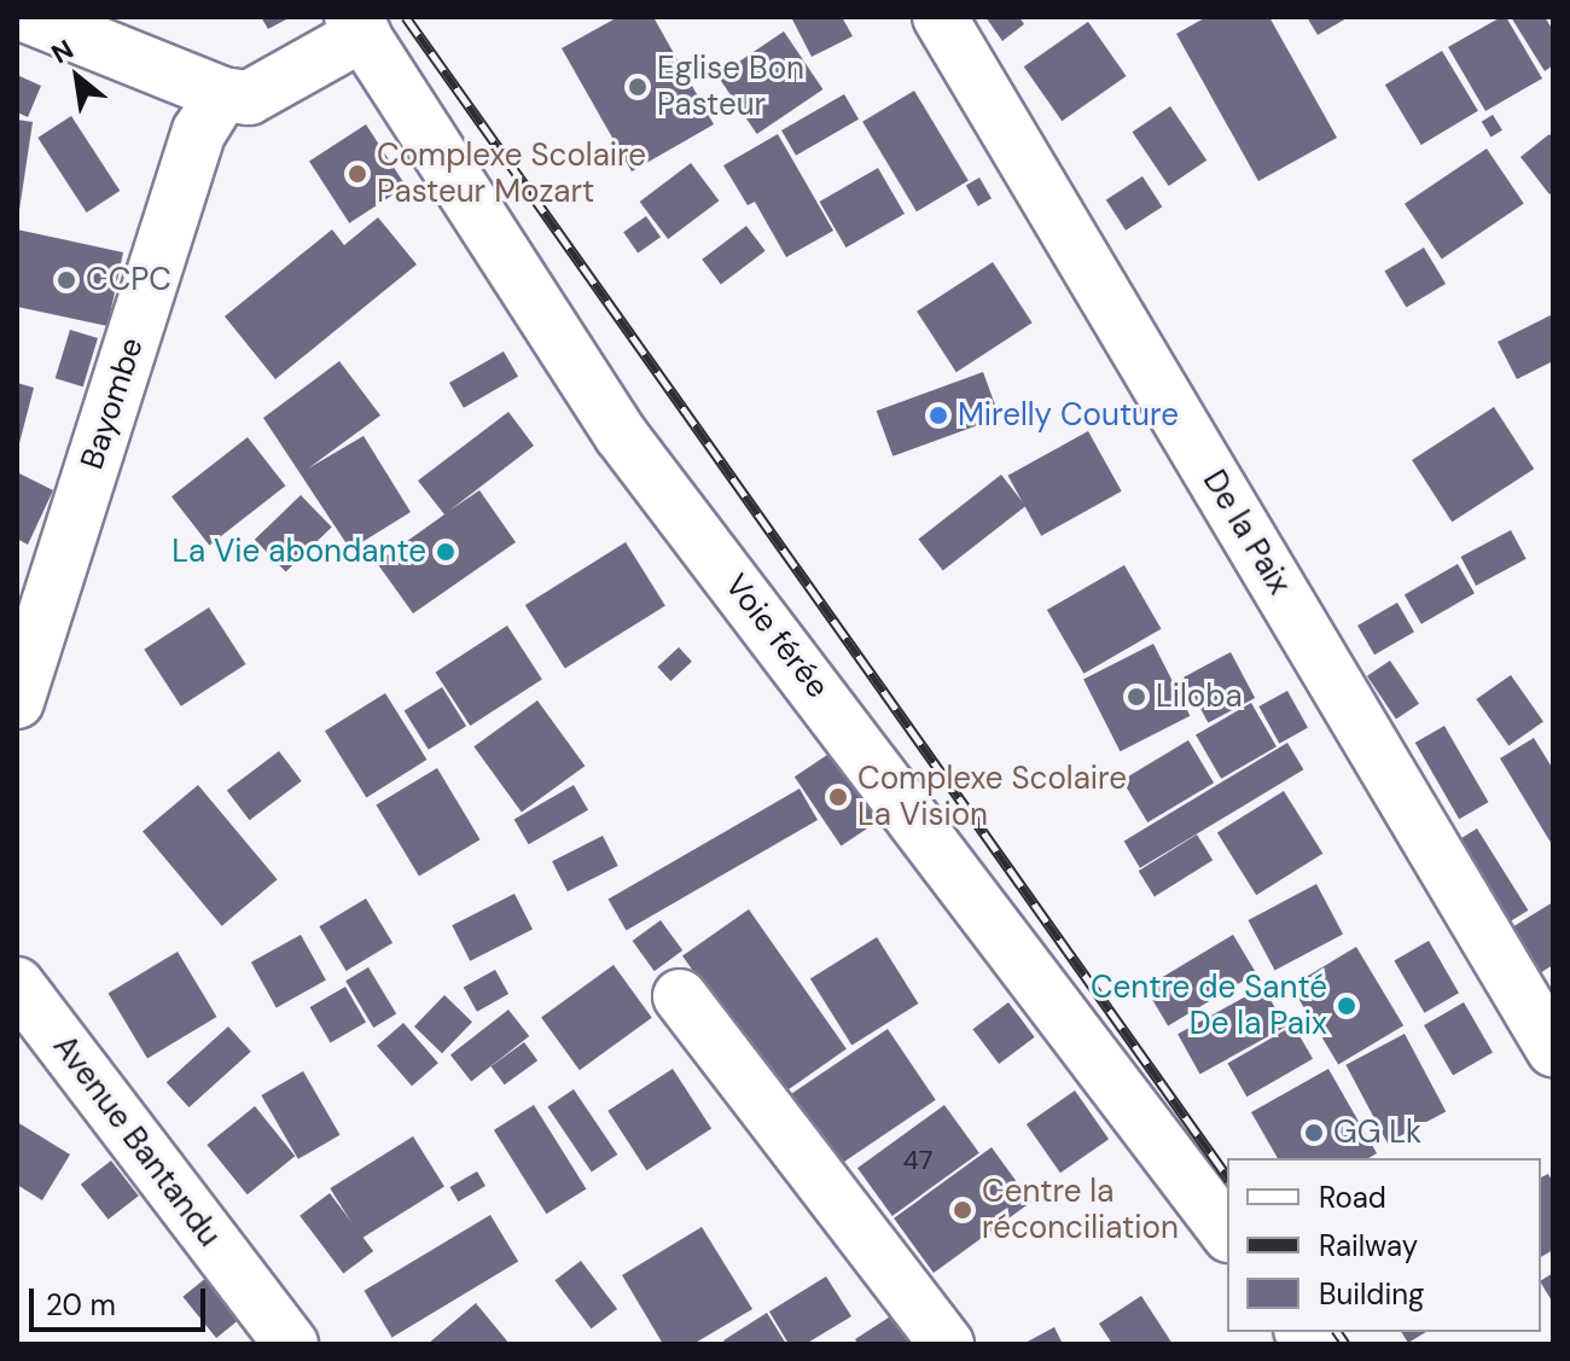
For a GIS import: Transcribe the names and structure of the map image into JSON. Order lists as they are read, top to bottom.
{
  "streets": {
    "street": [
      "Bayombe",
      "De la Paix",
      "Voie férée",
      "Avenue Bantandu"
    ]
  },
  "places": [
    "Eglise Bon Pasteur",
    "Complexe Scolaire Pasteur Mozart",
    "CCPC",
    "Mirelly Couture",
    "La Vie abondante",
    "Liloba",
    "Complexe Scolaire La Vision",
    "Centre de Santé De la Paix",
    "GG Lk",
    "Centre la réconciliation"
  ],
  "house_numbers": ["47"],
  "legend": ["Road", "Railway", "Building"],
  "scale_bar": "20 m",
  "north": "top left"
}
